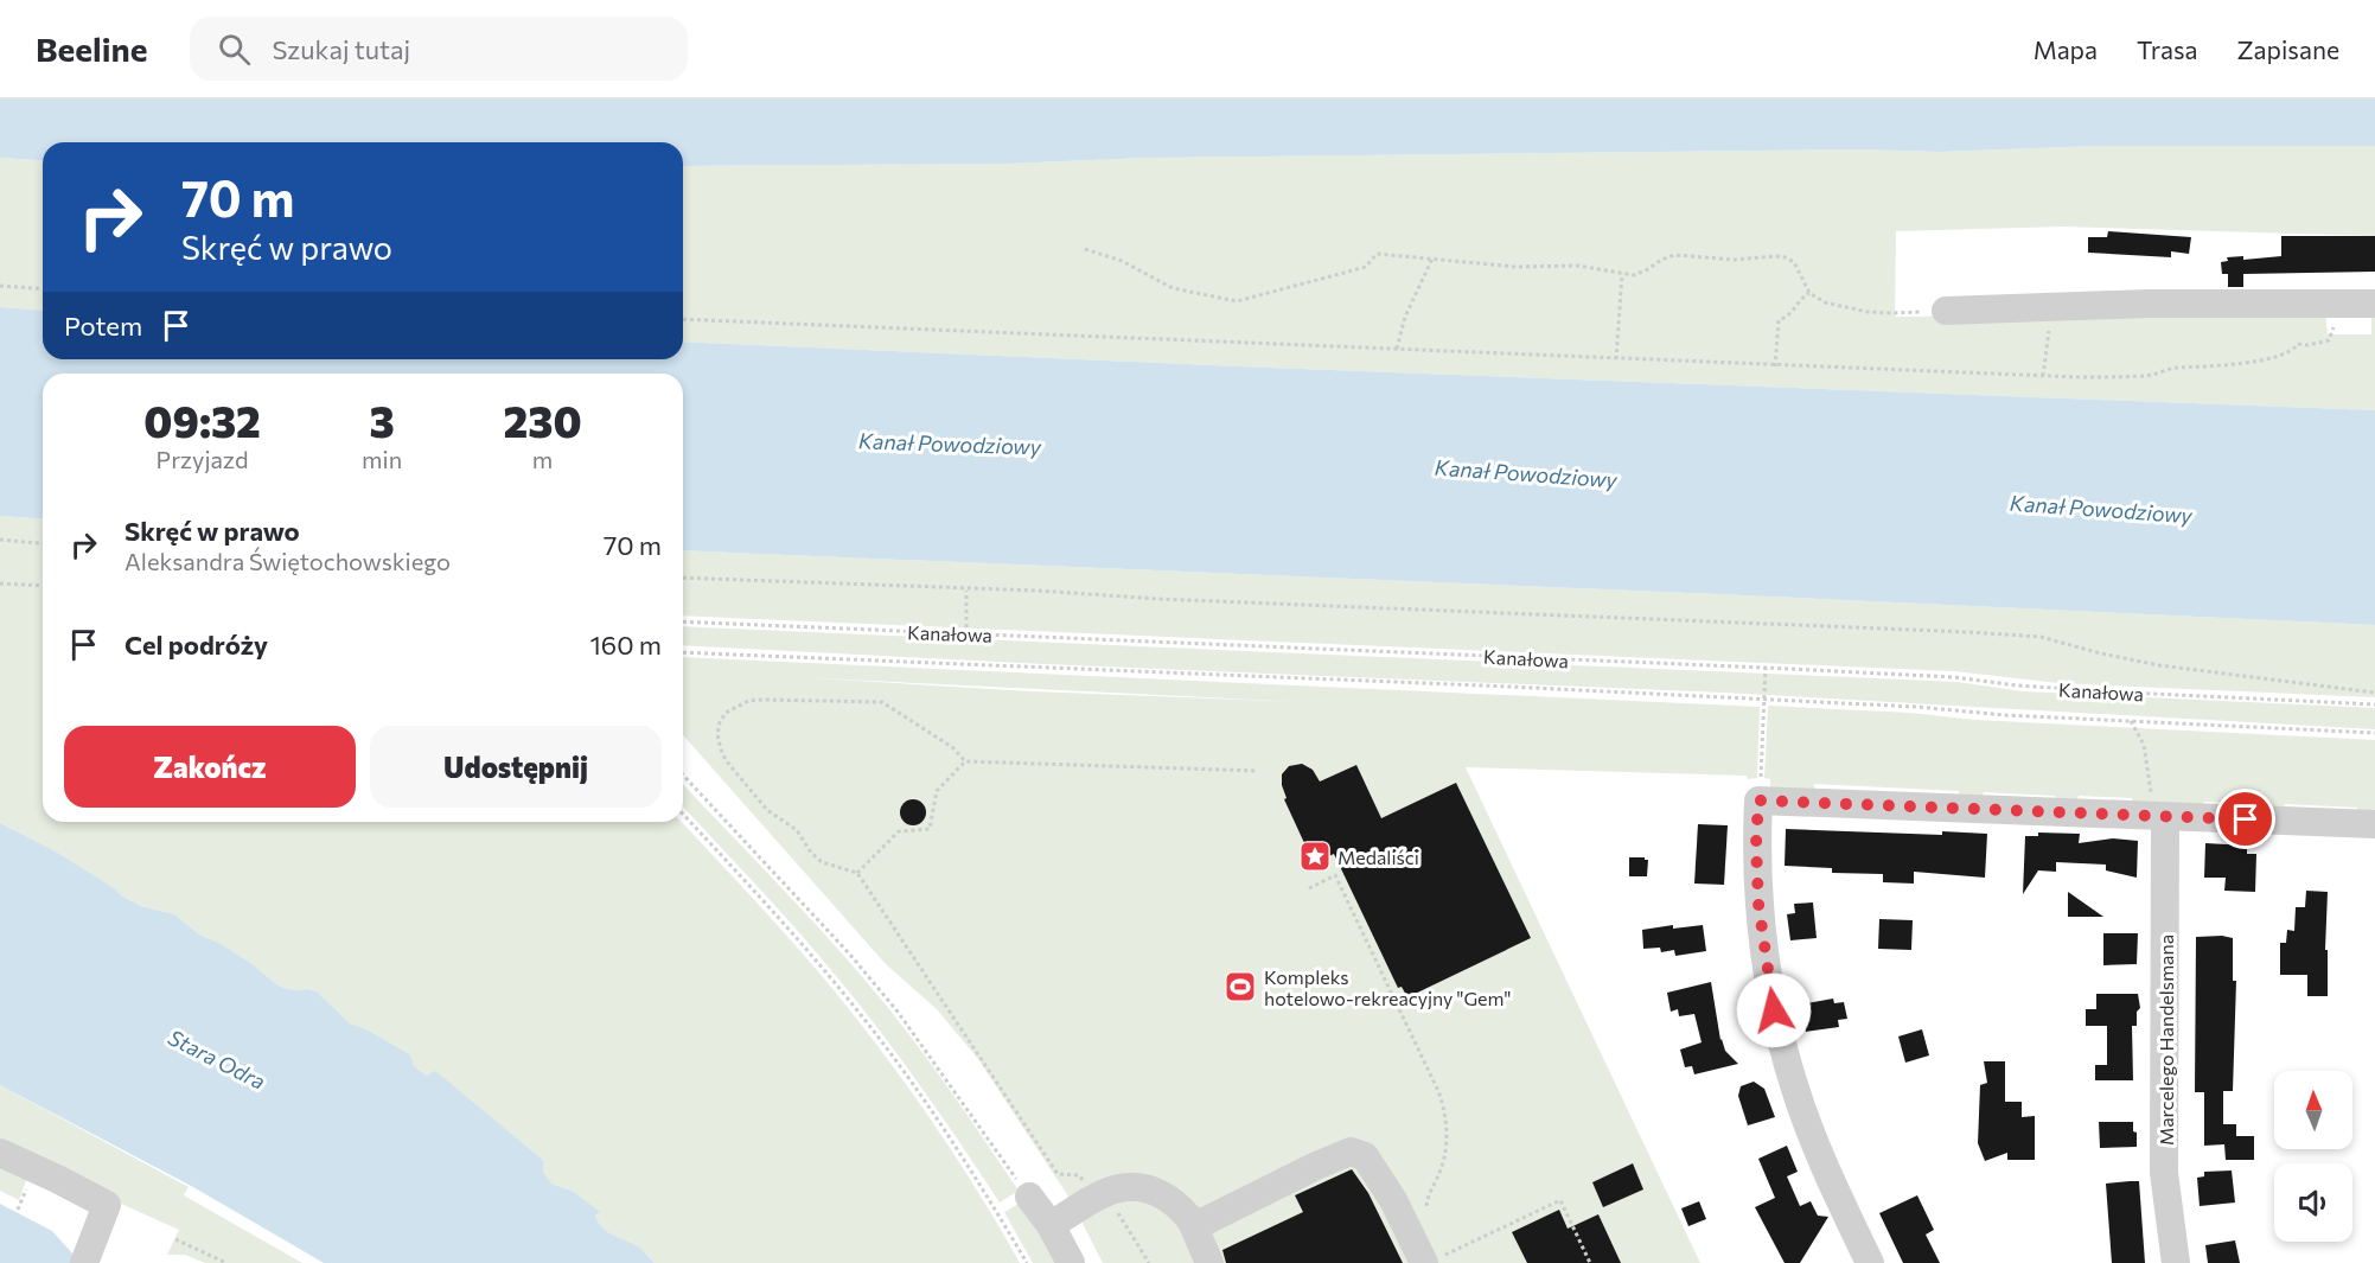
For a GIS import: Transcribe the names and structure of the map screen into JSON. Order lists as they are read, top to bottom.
{
  "streets": {
    "street": ["Marcelego Handelsmana"],
    "path": ["Kanałowa"]
  },
  "water": ["Kanał Powodziowy", "Stara Odra"],
  "places": {
    "place": ["Medaliści"],
    "sports": ["Kompleks hotelowo-rekreacyjny \"Gem\""]
  },
  "north": "top",
  "page": {
    "header": "Beeline",
    "search": "Szukaj tutaj",
    "nav": ["Mapa", "Trasa", "Zapisane"],
    "turn": ["70 m", "Skręć w prawo"],
    "then": "Potem",
    "eta": [
      "09:32",
      "Przyjazd",
      "3",
      "min",
      "230",
      "m"
    ],
    "list": [
      {
        "name": "Skręć w prawo",
        "note": "Aleksandra Świętochowskiego",
        "value": "70 m"
      },
      {
        "name": "Cel podróży",
        "value": "160 m"
      }
    ],
    "buttons": ["Zakończ", "Udostępnij"]
  }
}
